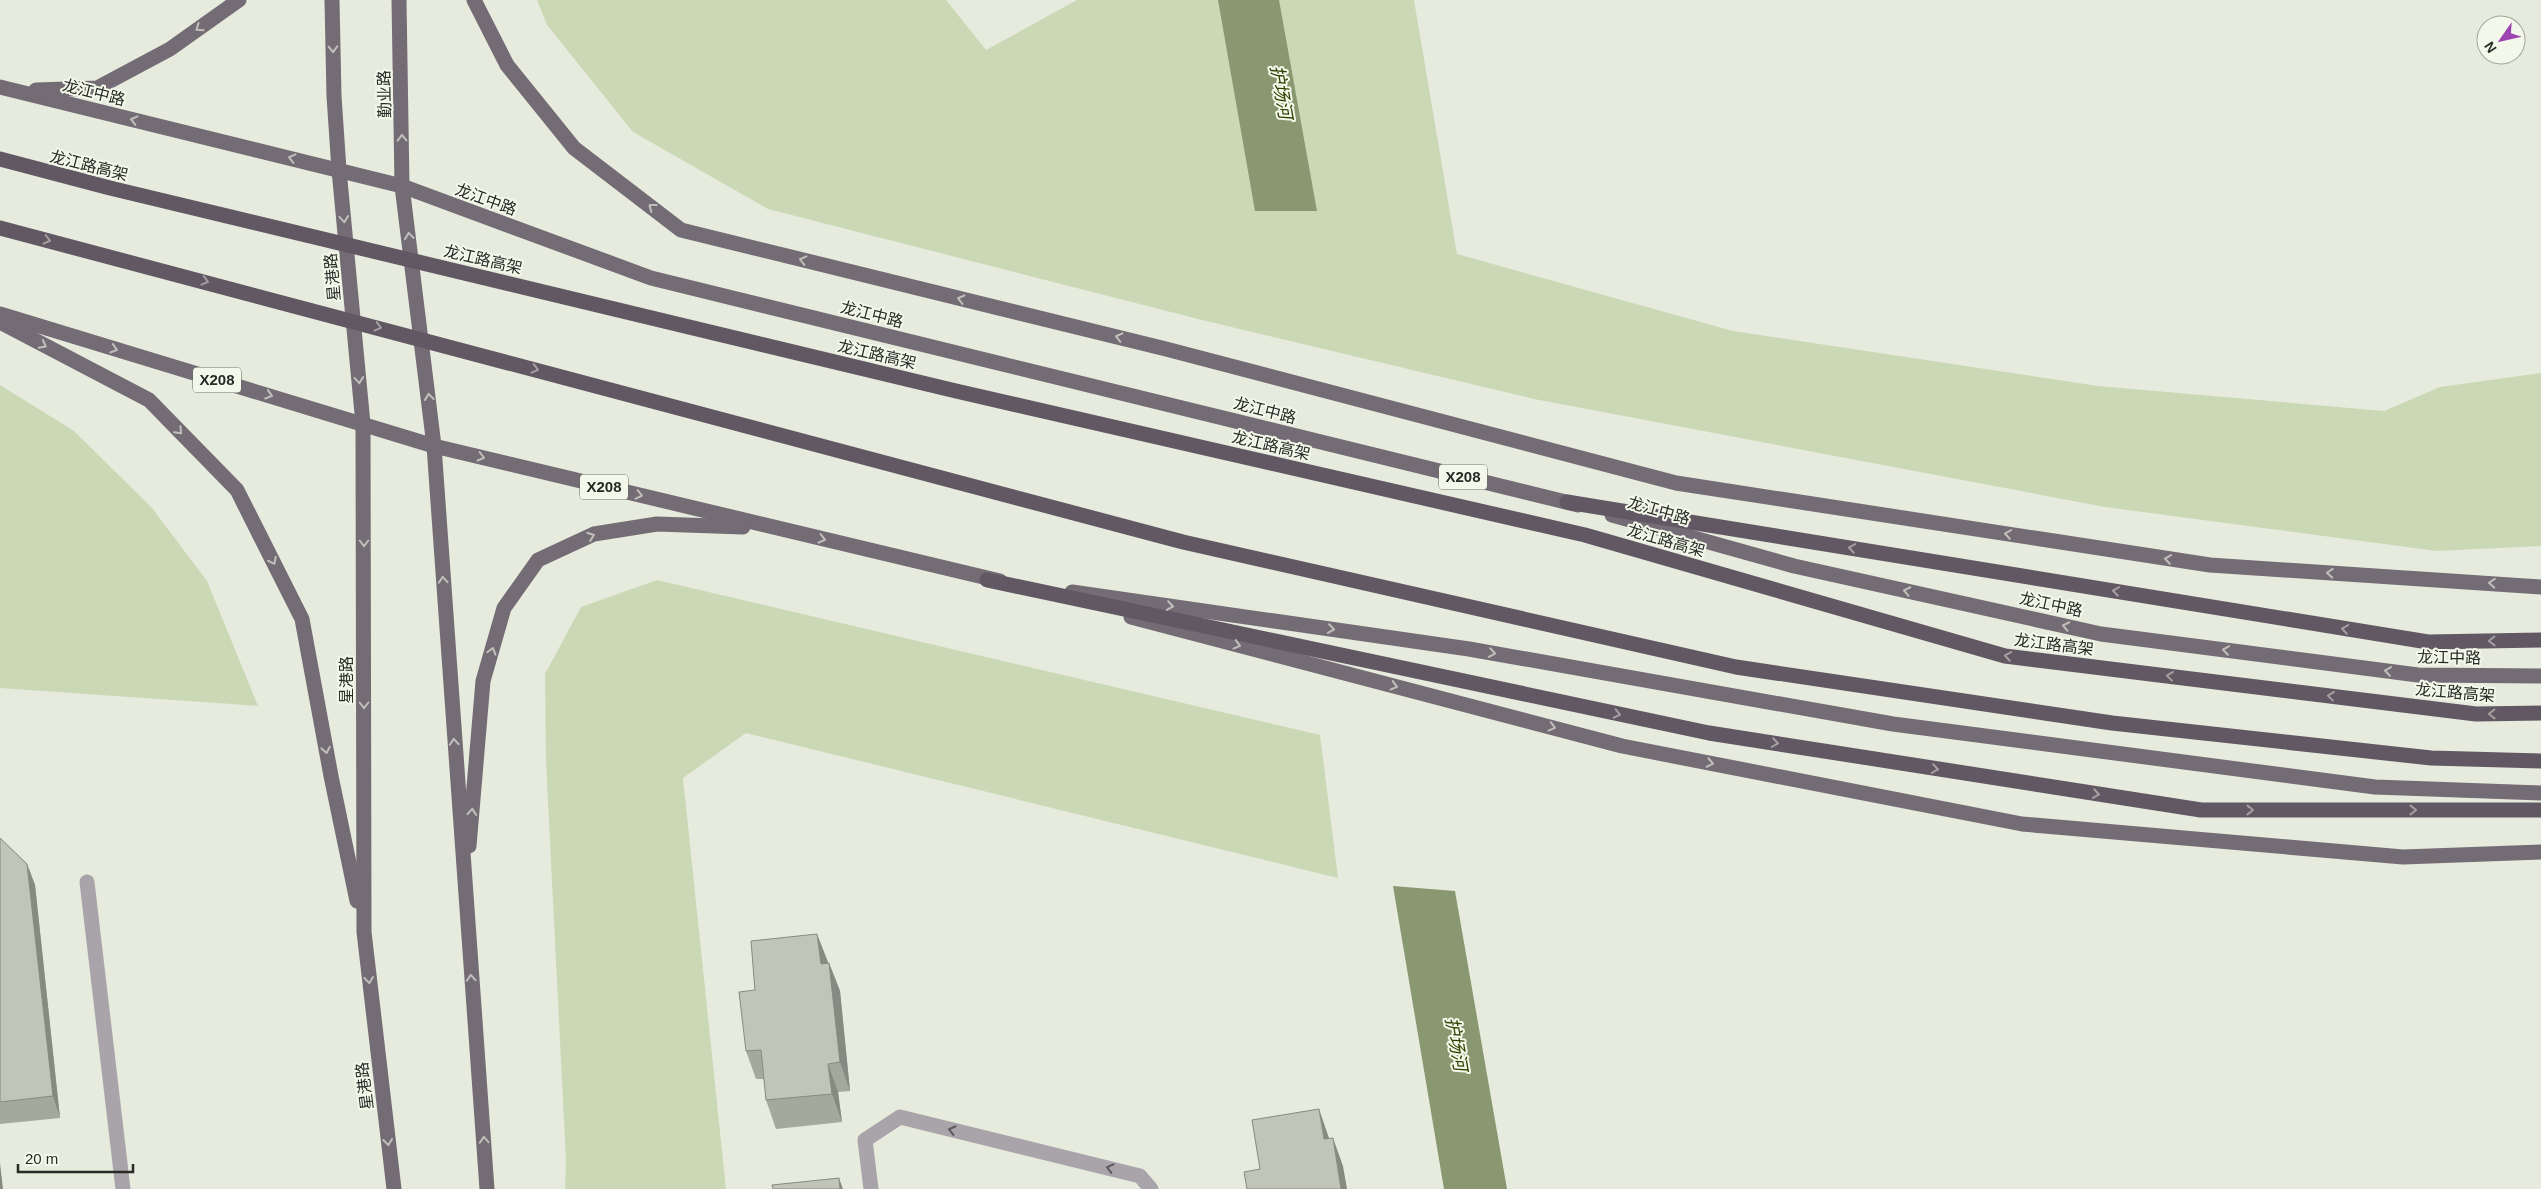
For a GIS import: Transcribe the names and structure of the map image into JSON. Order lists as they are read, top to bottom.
{
  "streets": {
    "highway": ["龙江路高架"],
    "main road": [
      "龙江中路",
      "勤业路",
      "星港路",
      "X208"
    ]
  },
  "crossings": [
    ["龙江中路", "勤业路"],
    ["龙江中路", "星港路"],
    ["星港路", "X208"]
  ],
  "water": ["护场河"],
  "scale_bar": "20 m",
  "north": "bottom left"
}
